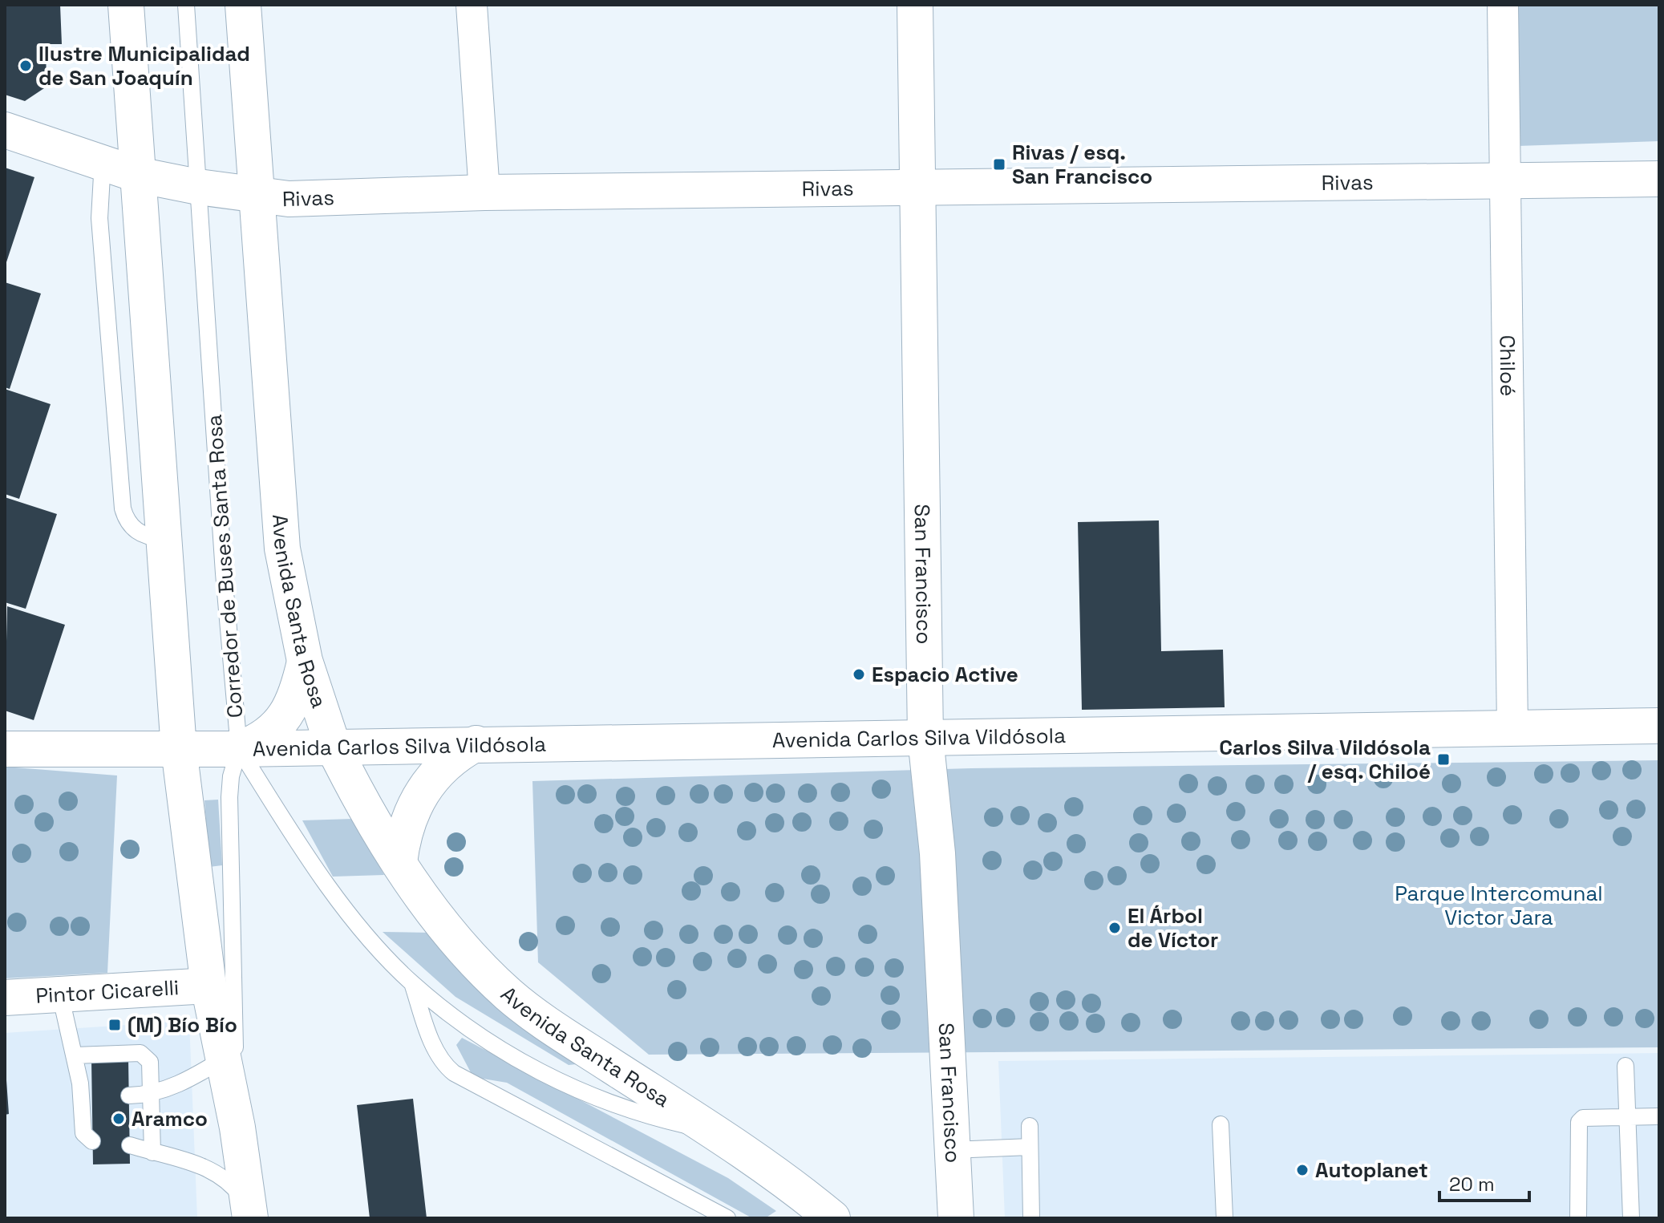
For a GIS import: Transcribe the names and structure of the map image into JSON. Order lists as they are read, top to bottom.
{
  "streets": {
    "main road": [
      "Rivas",
      "San Francisco",
      "Avenida Santa Rosa",
      "Avenida Carlos Silva Vildósola",
      "Pintor Cicarelli"
    ],
    "street": ["Chiloé"],
    "lane": ["Corredor de Buses Santa Rosa"]
  },
  "crossings": [
    ["Rivas", "Chiloé"],
    ["Rivas", "Corredor de Buses Santa Rosa"],
    ["Rivas", "San Francisco"],
    ["Rivas", "Avenida Santa Rosa"],
    ["Chiloé", "Avenida Carlos Silva Vildósola"],
    ["Corredor de Buses Santa Rosa", "Avenida Carlos Silva Vildósola"],
    ["San Francisco", "Avenida Carlos Silva Vildósola"],
    ["Avenida Santa Rosa", "Avenida Carlos Silva Vildósola"]
  ],
  "parks": ["Parque Intercomunal Victor Jara"],
  "places": {
    "other": [
      "Ilustre Municipalidad de San Joaquín",
      "Espacio Active",
      "El Árbol de Víctor",
      "Aramco",
      "Autoplanet"
    ],
    "transit": ["Rivas / esq. San Francisco", "Carlos Silva Vildósola / esq. Chiloé", "(M) Bío Bío"]
  },
  "scale_bar": "20 m"
}
